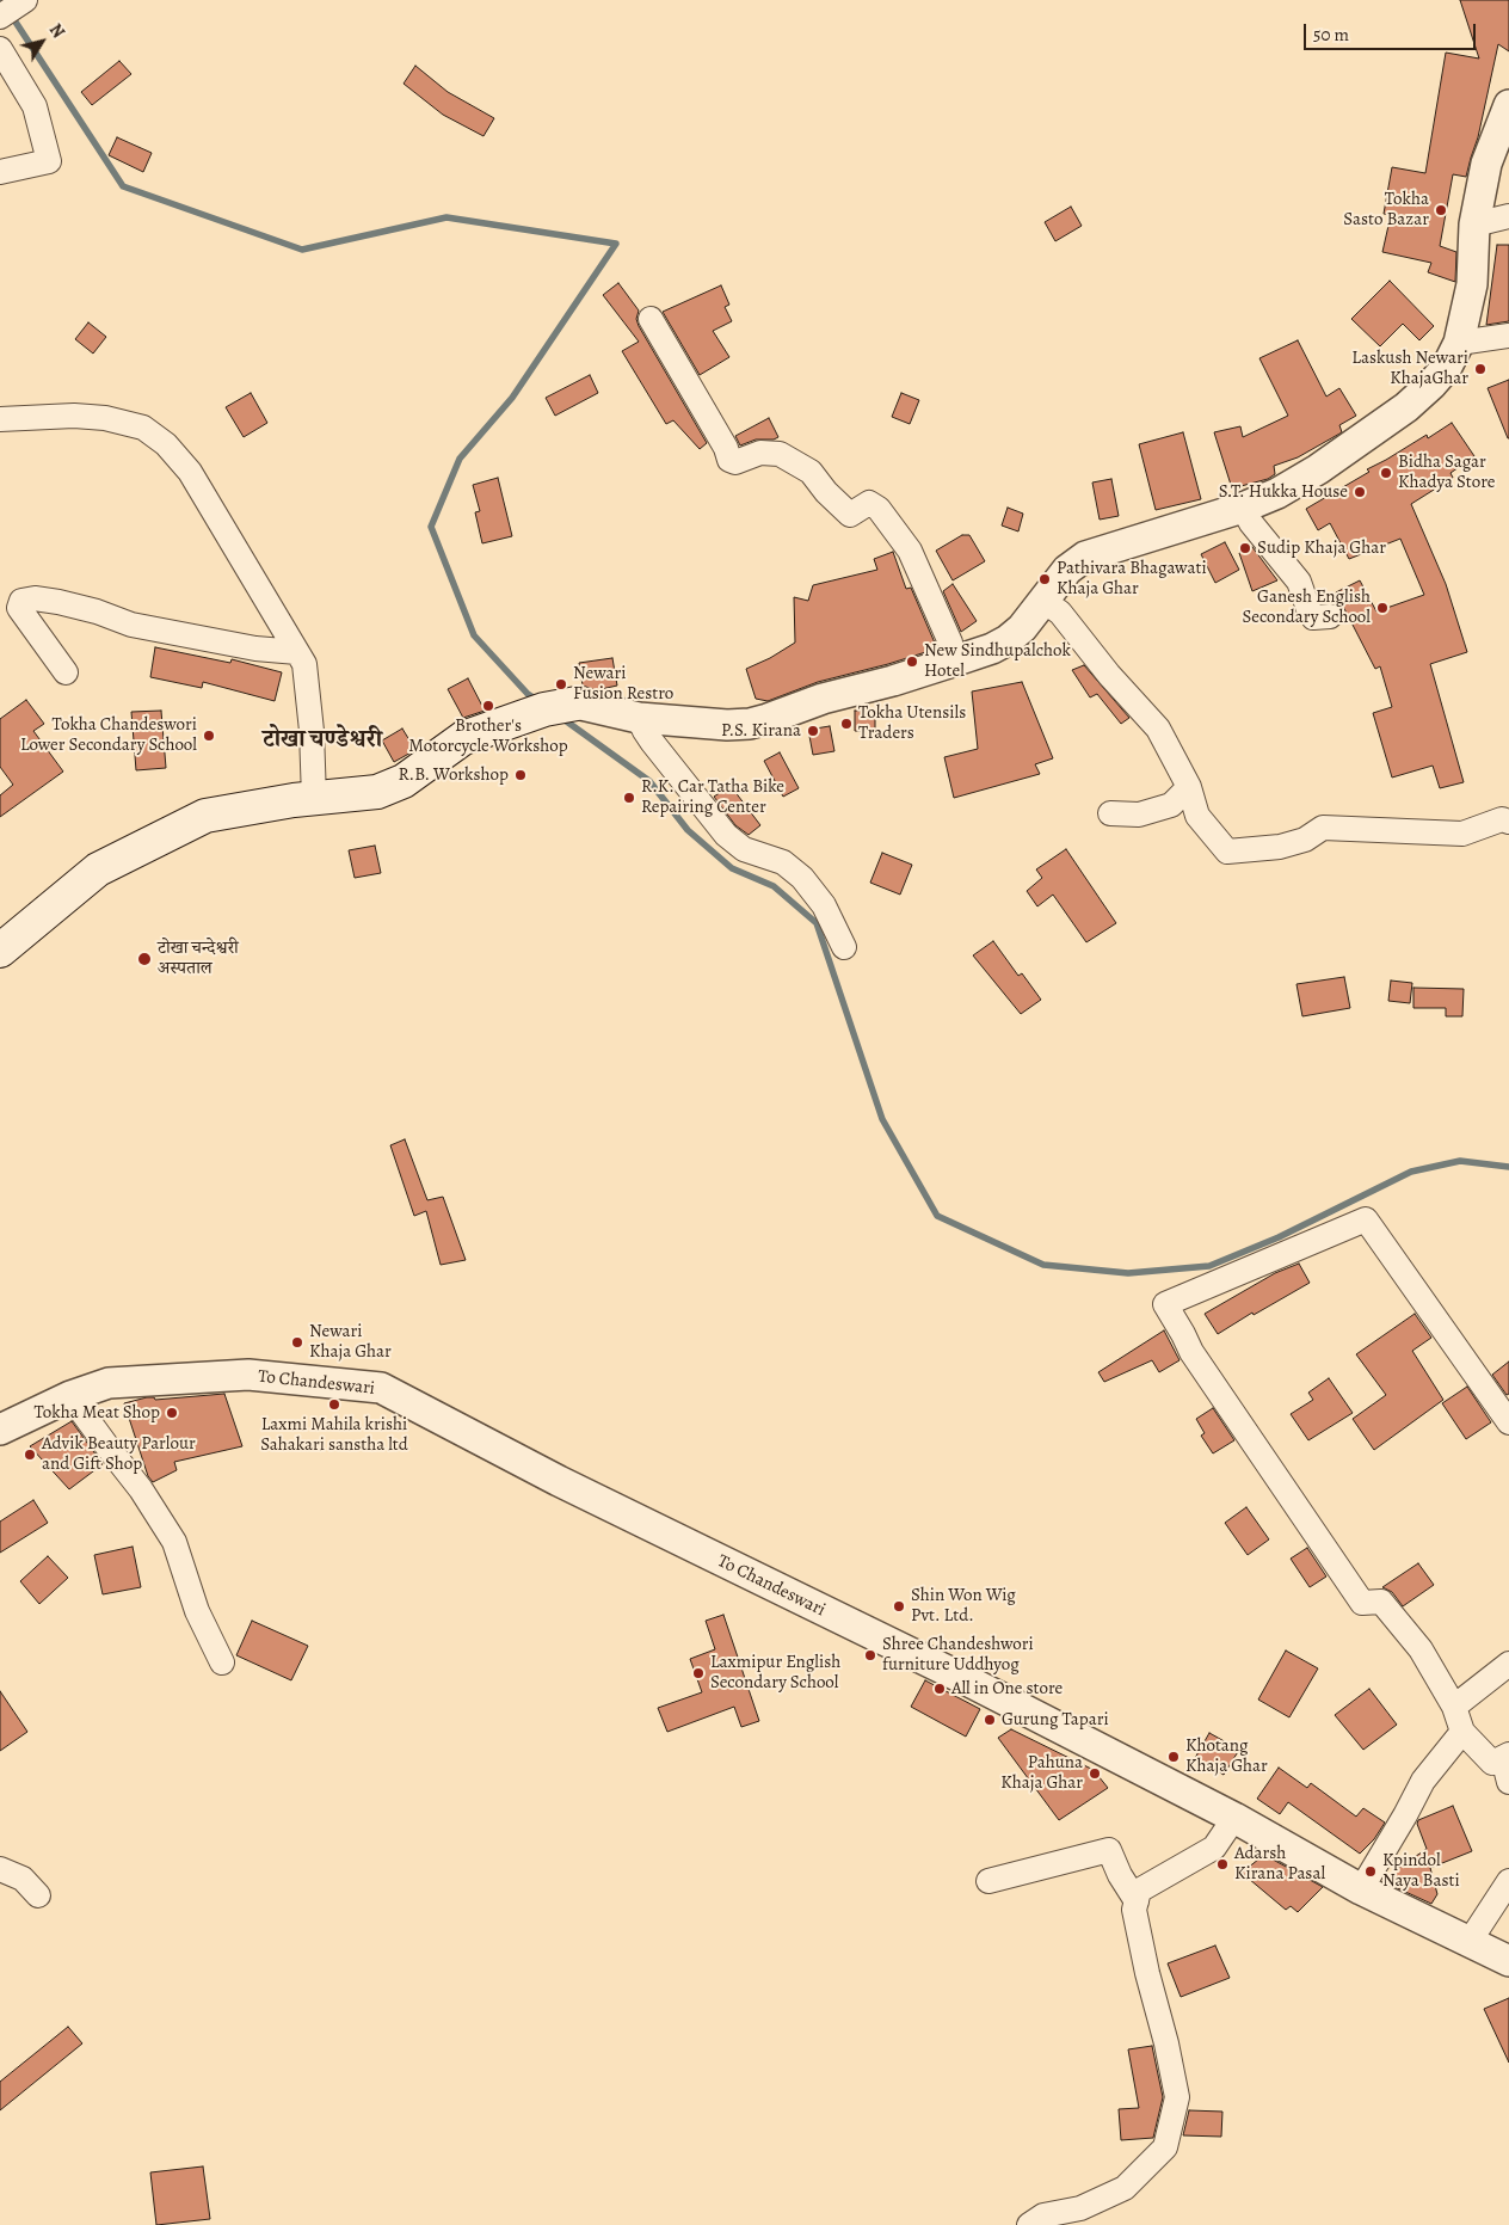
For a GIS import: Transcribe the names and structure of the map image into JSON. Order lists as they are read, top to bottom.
{
  "streets": {
    "street": ["To Chandeswari"]
  },
  "districts": ["टोखा चण्डेश्वरी"],
  "places": [
    "Tokha Sasto Bazar",
    "Laskush Newari KhajaGhar",
    "Bidha Sagar Khadya Store",
    "S.T. Hukka House",
    "Sudip Khaja Ghar",
    "Pathivara Bhagawati Khaja Ghar",
    "Ganesh English Secondary School",
    "New Sindhupalchok Hotel",
    "Newari Fusion Restro",
    "Brother's Motorcycle Workshop",
    "Tokha Utensils Traders",
    "P.S. Kirana",
    "Tokha Chandeswori Lower Secondary School",
    "R.B. Workshop",
    "R.K. Car Tatha Bike Repairing Center",
    "टोखा चन्देश्वरी अस्पताल",
    "Newari Khaja Ghar",
    "Laxmi Mahila krishi Sahakari sanstha ltd",
    "Tokha Meat Shop",
    "Advik Beauty Parlour and Gift Shop",
    "Shin Won Wig Pvt. Ltd.",
    "Shree Chandeshwori furniture Uddhyog",
    "Laxmipur English Secondary School",
    "All in One store",
    "Gurung Tapari",
    "Khotang Khaja Ghar",
    "Pahuna Khaja Ghar",
    "Adarsh Kirana Pasal",
    "Kpindol Naya Basti"
  ],
  "scale_bar": "50 m",
  "north": "top right"
}
